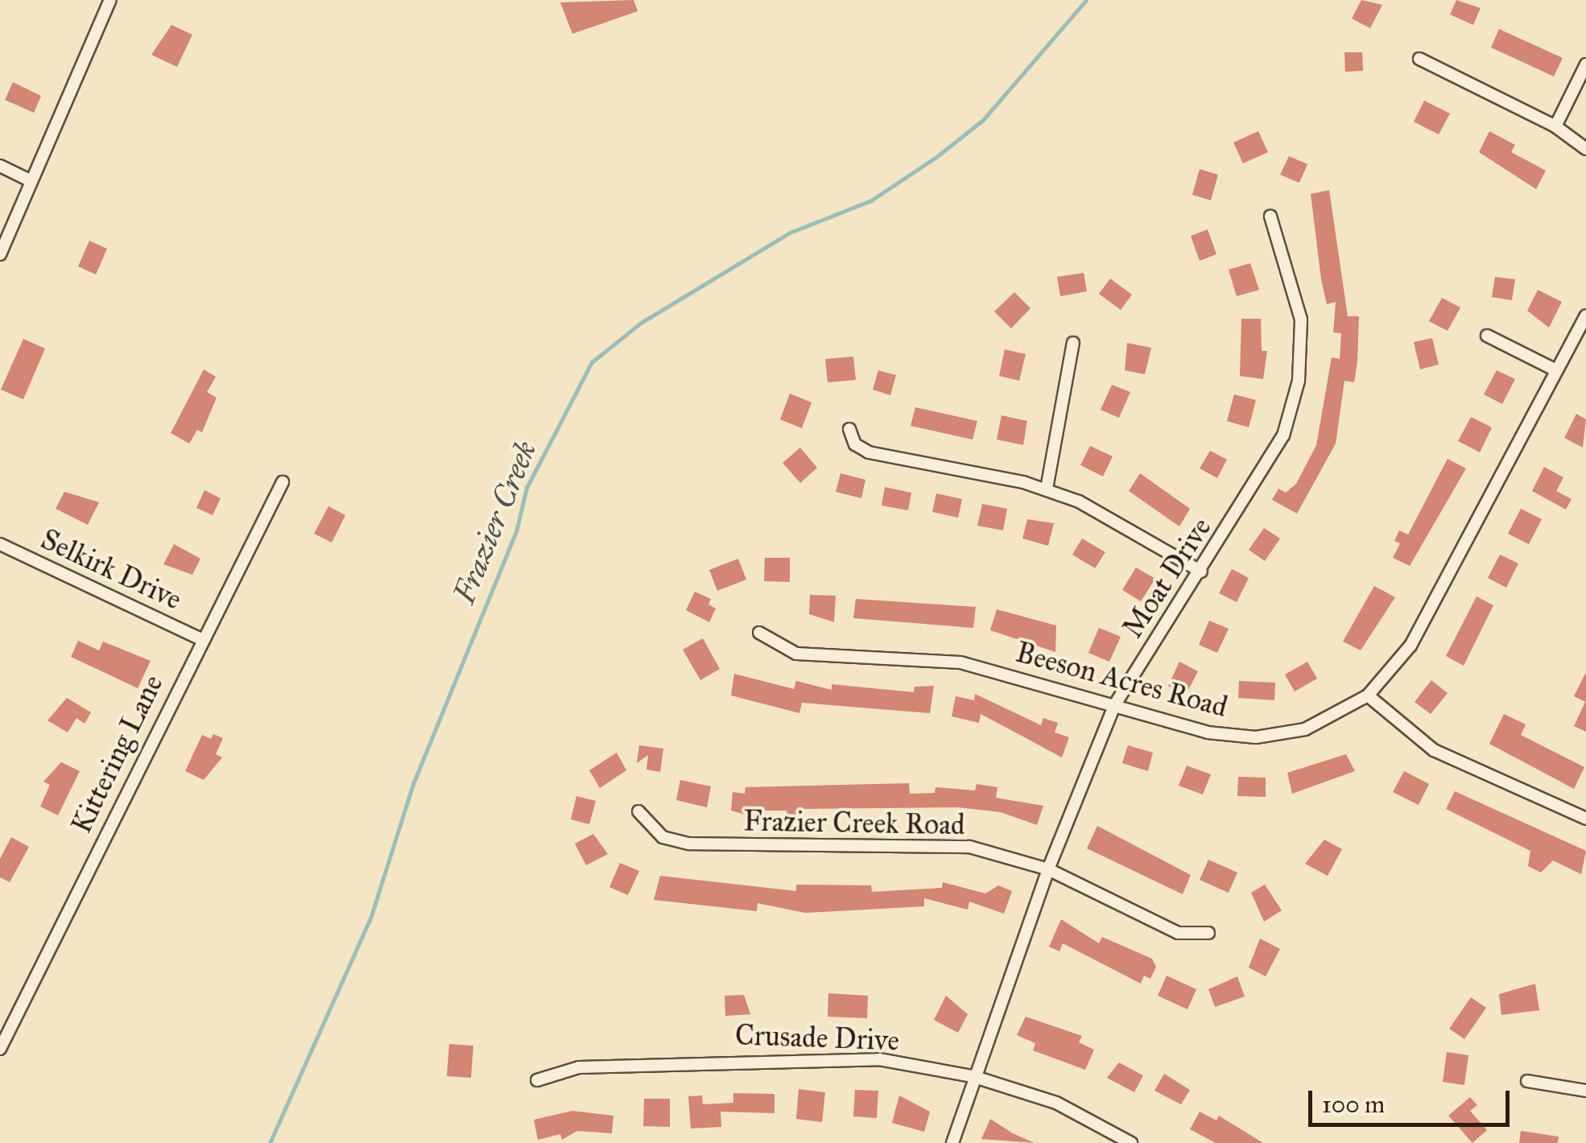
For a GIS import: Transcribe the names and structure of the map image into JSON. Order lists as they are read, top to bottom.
{
  "streets": {
    "street": [
      "Selkirk Drive",
      "Moat Drive",
      "Beeson Acres Road",
      "Kittering Lane",
      "Frazier Creek Road",
      "Crusade Drive"
    ]
  },
  "crossings": [
    ["Selkirk Drive", "Kittering Lane"],
    ["Moat Drive", "Beeson Acres Road"],
    ["Moat Drive", "Frazier Creek Road"],
    ["Moat Drive", "Crusade Drive"]
  ],
  "water": ["Frazier Creek"],
  "scale_bar": "100 m"
}
